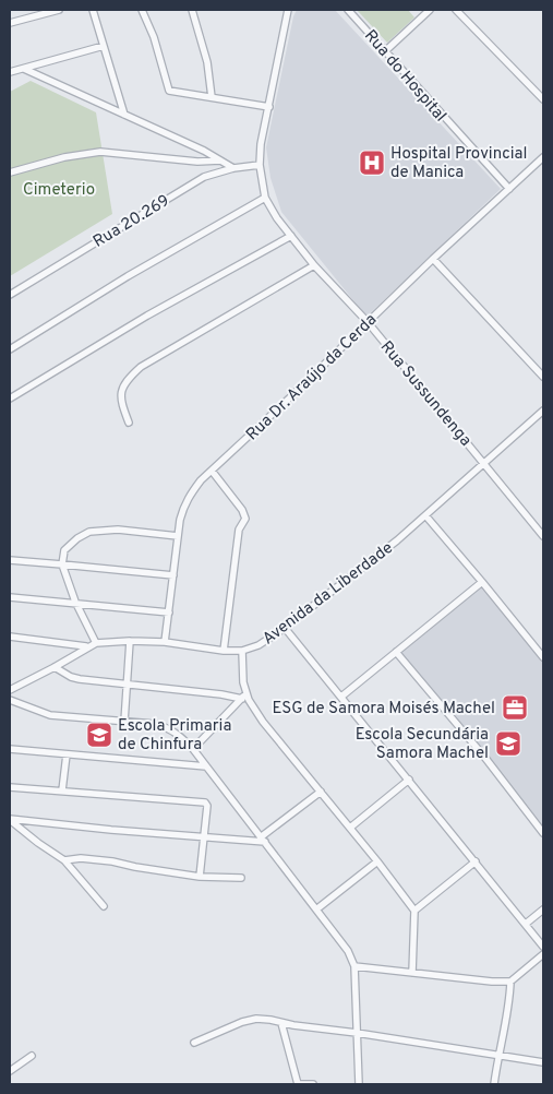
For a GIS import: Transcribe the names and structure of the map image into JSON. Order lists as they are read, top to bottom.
{
  "streets": {
    "street": [
      "Rua do Hospital",
      "Rua 20.269",
      "Rua Dr. Araújo da Cerda",
      "Rua Sussundenga",
      "Avenida da Liberdade"
    ]
  },
  "crossings": [
    ["Rua do Hospital", "Rua Dr. Araújo da Cerda"],
    ["Rua 20.269", "Rua Sussundenga"],
    ["Rua Dr. Araújo da Cerda", "Rua Sussundenga"],
    ["Rua Dr. Araújo da Cerda", "Avenida da Liberdade"],
    ["Rua Sussundenga", "Avenida da Liberdade"]
  ],
  "parks": ["Cimeterio"],
  "places": {
    "hospital": ["Hospital Provincial de Manica"],
    "office": ["ESG de Samora Moisés Machel"],
    "school or university": ["Escola Primaria de Chinfura", "Escola Secundária Samora Machel"]
  }
}
